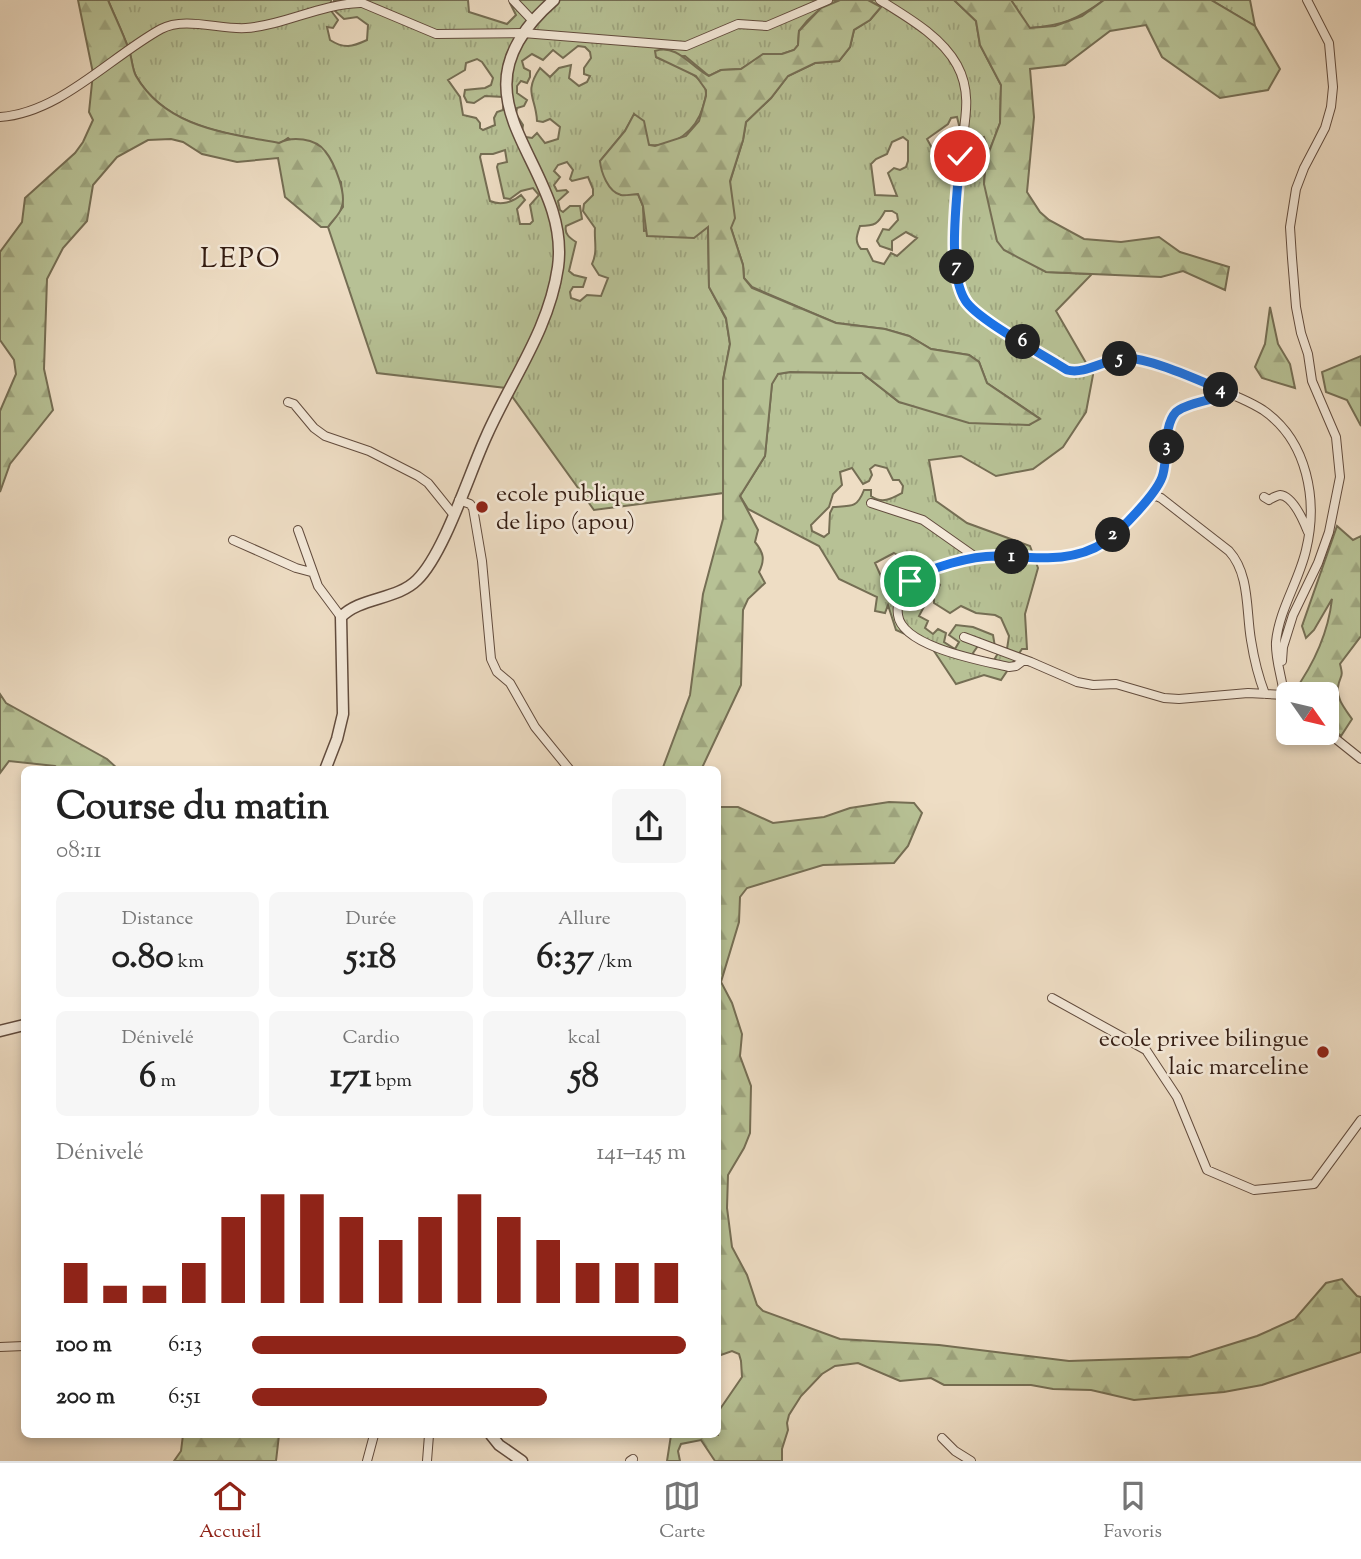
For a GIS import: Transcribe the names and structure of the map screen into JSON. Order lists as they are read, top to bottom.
{
  "districts": ["LEPO"],
  "places": ["ecole publique de lipo (apou)", "ecole privee bilingue laic marceline"],
  "north": "bottom right",
  "page": {
    "pins": [
      "7",
      "6",
      "5",
      "4",
      "3",
      "2",
      "1"
    ],
    "heading": ["Course du matin", "08:11"],
    "stats": [
      ["Distance", "0.80 km"],
      ["Durée", "5:18"],
      ["Allure", "6:37 /km"],
      ["Dénivelé", "6 m"],
      ["Cardio", "171 bpm"],
      ["kcal", "58"]
    ],
    "chart": ["Dénivelé", "141–145 m"],
    "list": [
      {
        "name": "100 m",
        "note": "6:13"
      },
      {
        "name": "200 m",
        "note": "6:51"
      }
    ],
    "tabs": ["Accueil", "Carte", "Favoris"]
  }
}
